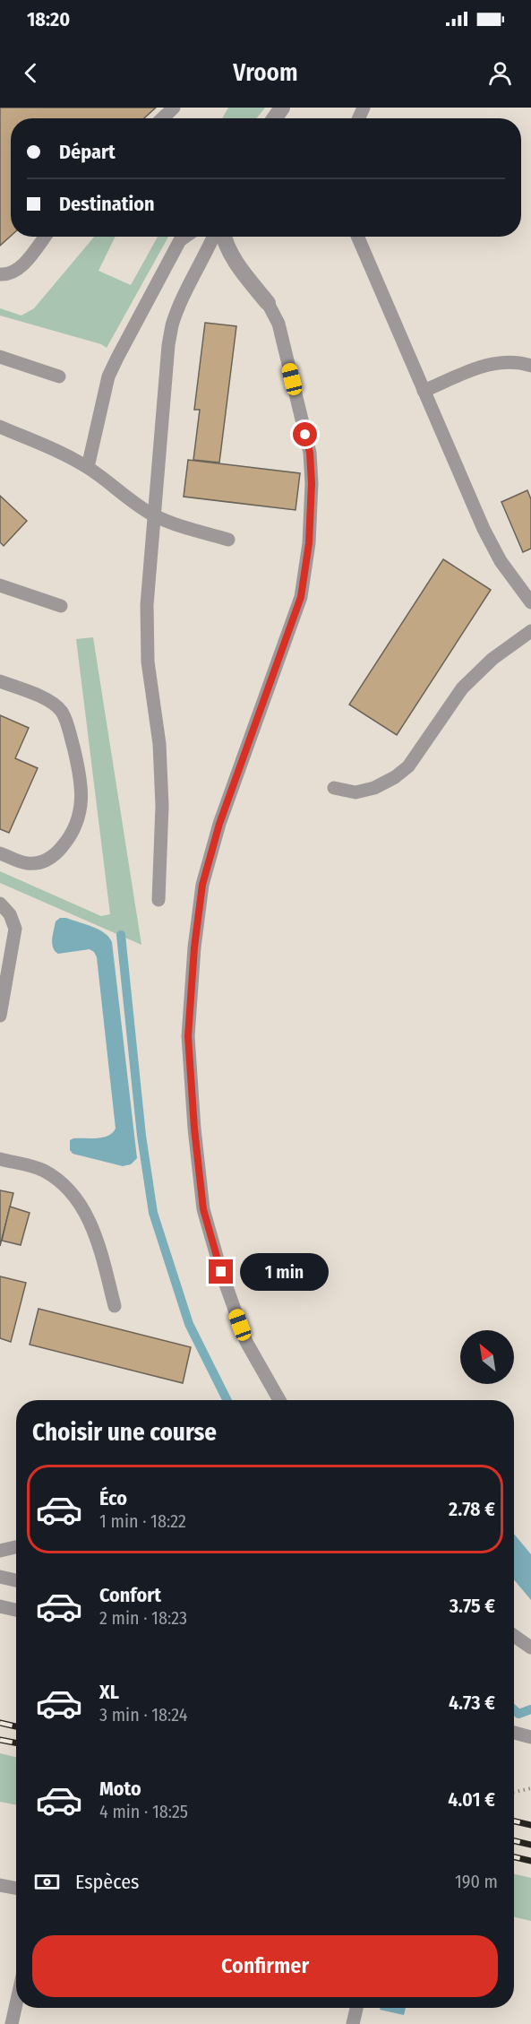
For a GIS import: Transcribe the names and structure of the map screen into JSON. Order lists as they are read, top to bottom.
{
  "north": "top left",
  "page": {
    "status": "18:20",
    "header": "Vroom",
    "banner": ["Départ", "Destination"],
    "bubble": "1 min",
    "heading": "Choisir une course",
    "list": [
      {
        "name": "Éco",
        "note": "1 min · 18:22",
        "value": "2.78 €"
      },
      {
        "name": "Confort",
        "note": "2 min · 18:23",
        "value": "3.75 €"
      },
      {
        "name": "XL",
        "note": "3 min · 18:24",
        "value": "4.73 €"
      },
      {
        "name": "Moto",
        "note": "4 min · 18:25",
        "value": "4.01 €"
      }
    ],
    "pay": ["Espèces", "190 m"],
    "buttons": "Confirmer"
  }
}
